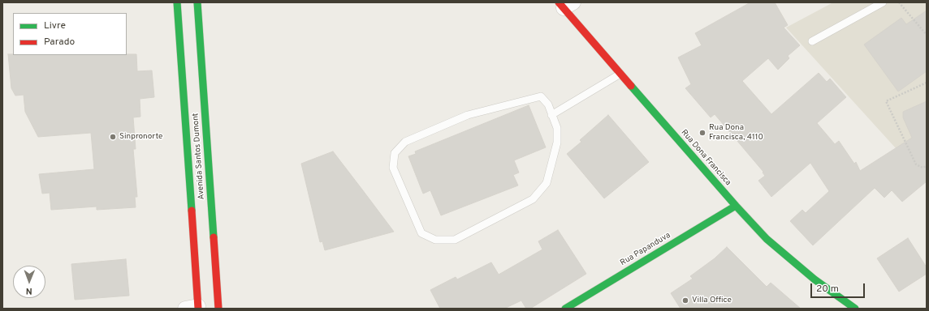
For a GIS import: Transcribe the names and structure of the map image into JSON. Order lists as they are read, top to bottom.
{
  "streets": {
    "main road": ["Avenida Santos Dumont", "Rua Dona Francisca", "Rua Papanduva"]
  },
  "crossings": [
    ["Rua Dona Francisca", "Rua Papanduva"]
  ],
  "places": ["Rua Dona Francisca, 4110", "Sinpronorte", "Villa Office"],
  "legend": ["Livre", "Parado"],
  "scale_bar": "20 m",
  "north": "bottom"
}
